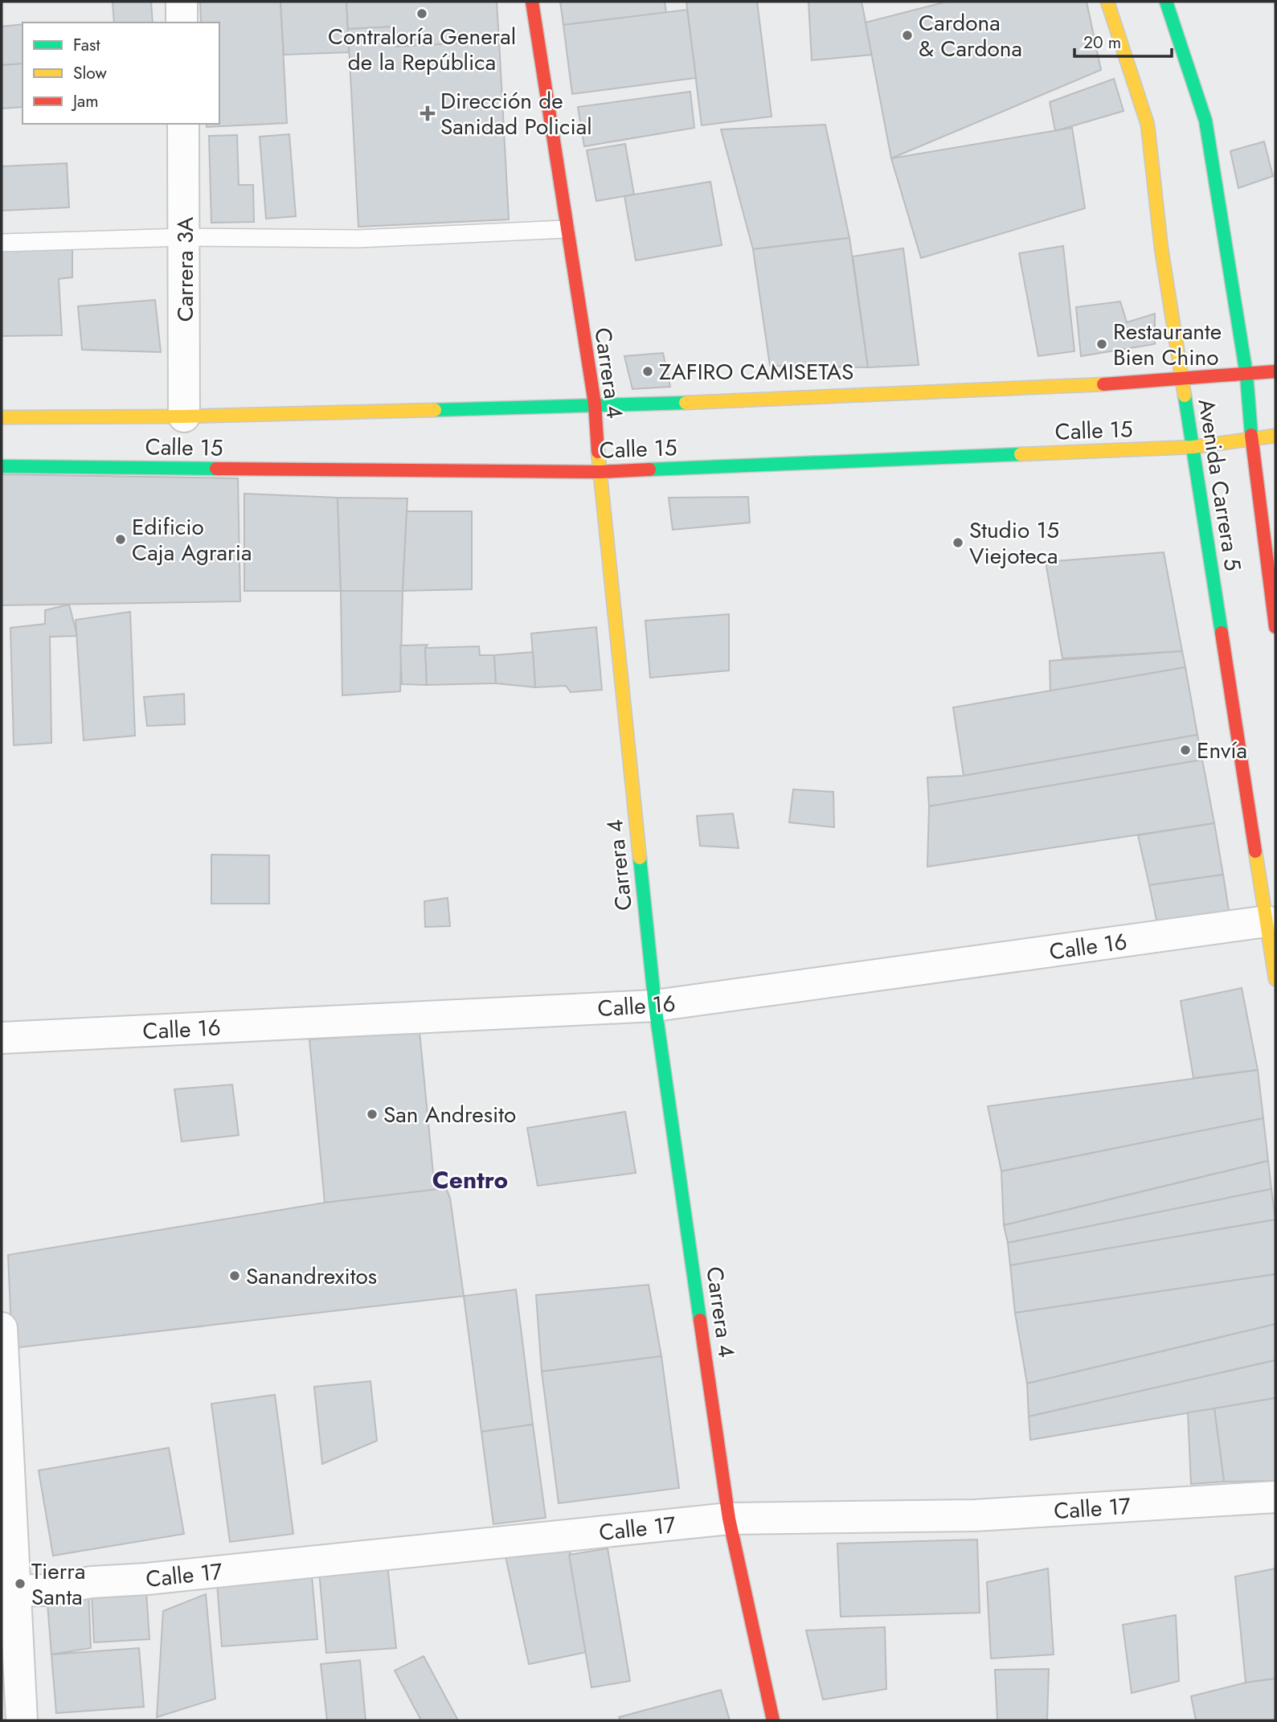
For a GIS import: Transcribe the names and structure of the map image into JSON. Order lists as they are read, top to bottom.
{
  "streets": {
    "main road": ["Carrera 4", "Calle 15", "Avenida Carrera 5"],
    "street": ["Carrera 3A", "Calle 16", "Calle 17"]
  },
  "crossings": [
    ["Carrera 3A", "Calle 15"],
    ["Carrera 4", "Calle 15"],
    ["Carrera 4", "Calle 16"],
    ["Carrera 4", "Calle 17"],
    ["Calle 15", "Avenida Carrera 5"],
    ["Avenida Carrera 5", "Calle 16"]
  ],
  "districts": ["Centro"],
  "places": {
    "other": [
      "Contraloría General de la República",
      "Cardona & Cardona",
      "Restaurante Bien Chino",
      "ZAFIRO CAMISETAS",
      "Edificio Caja Agraria",
      "Studio 15 Viejoteca",
      "Envía",
      "San Andresito",
      "Sanandrexitos",
      "Tierra Santa"
    ],
    "health": ["Dirección de Sanidad Policial"]
  },
  "legend": ["Fast", "Slow", "Jam"],
  "scale_bar": "20 m"
}
